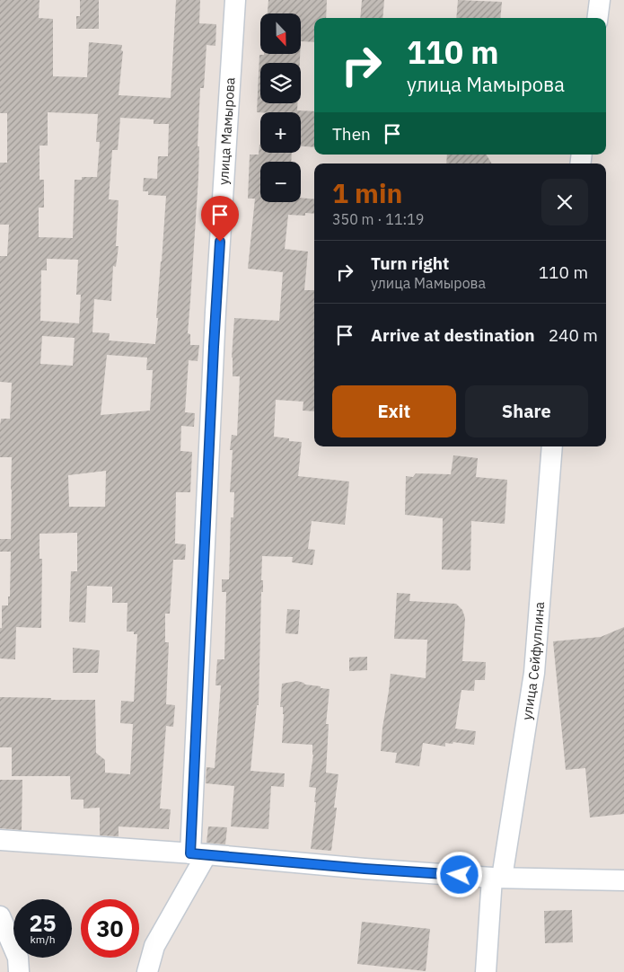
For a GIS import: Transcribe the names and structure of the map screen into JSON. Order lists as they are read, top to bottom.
{
  "streets": {
    "street": ["улица Мамырова", "улица Сейфуллина"]
  },
  "north": "bottom",
  "page": {
    "map_buttons": ["+", "−"],
    "turn": ["110 m", "улица Мамырова"],
    "then": "Then",
    "heading": ["1 min", "350 m · 11:19"],
    "list": [
      {
        "name": "Turn right",
        "note": "улица Мамырова",
        "value": "110 m"
      },
      {
        "name": "Arrive at destination",
        "value": "240 m"
      }
    ],
    "buttons": ["Exit", "Share"],
    "speed": "25 km/h",
    "limit": "30"
  }
}
